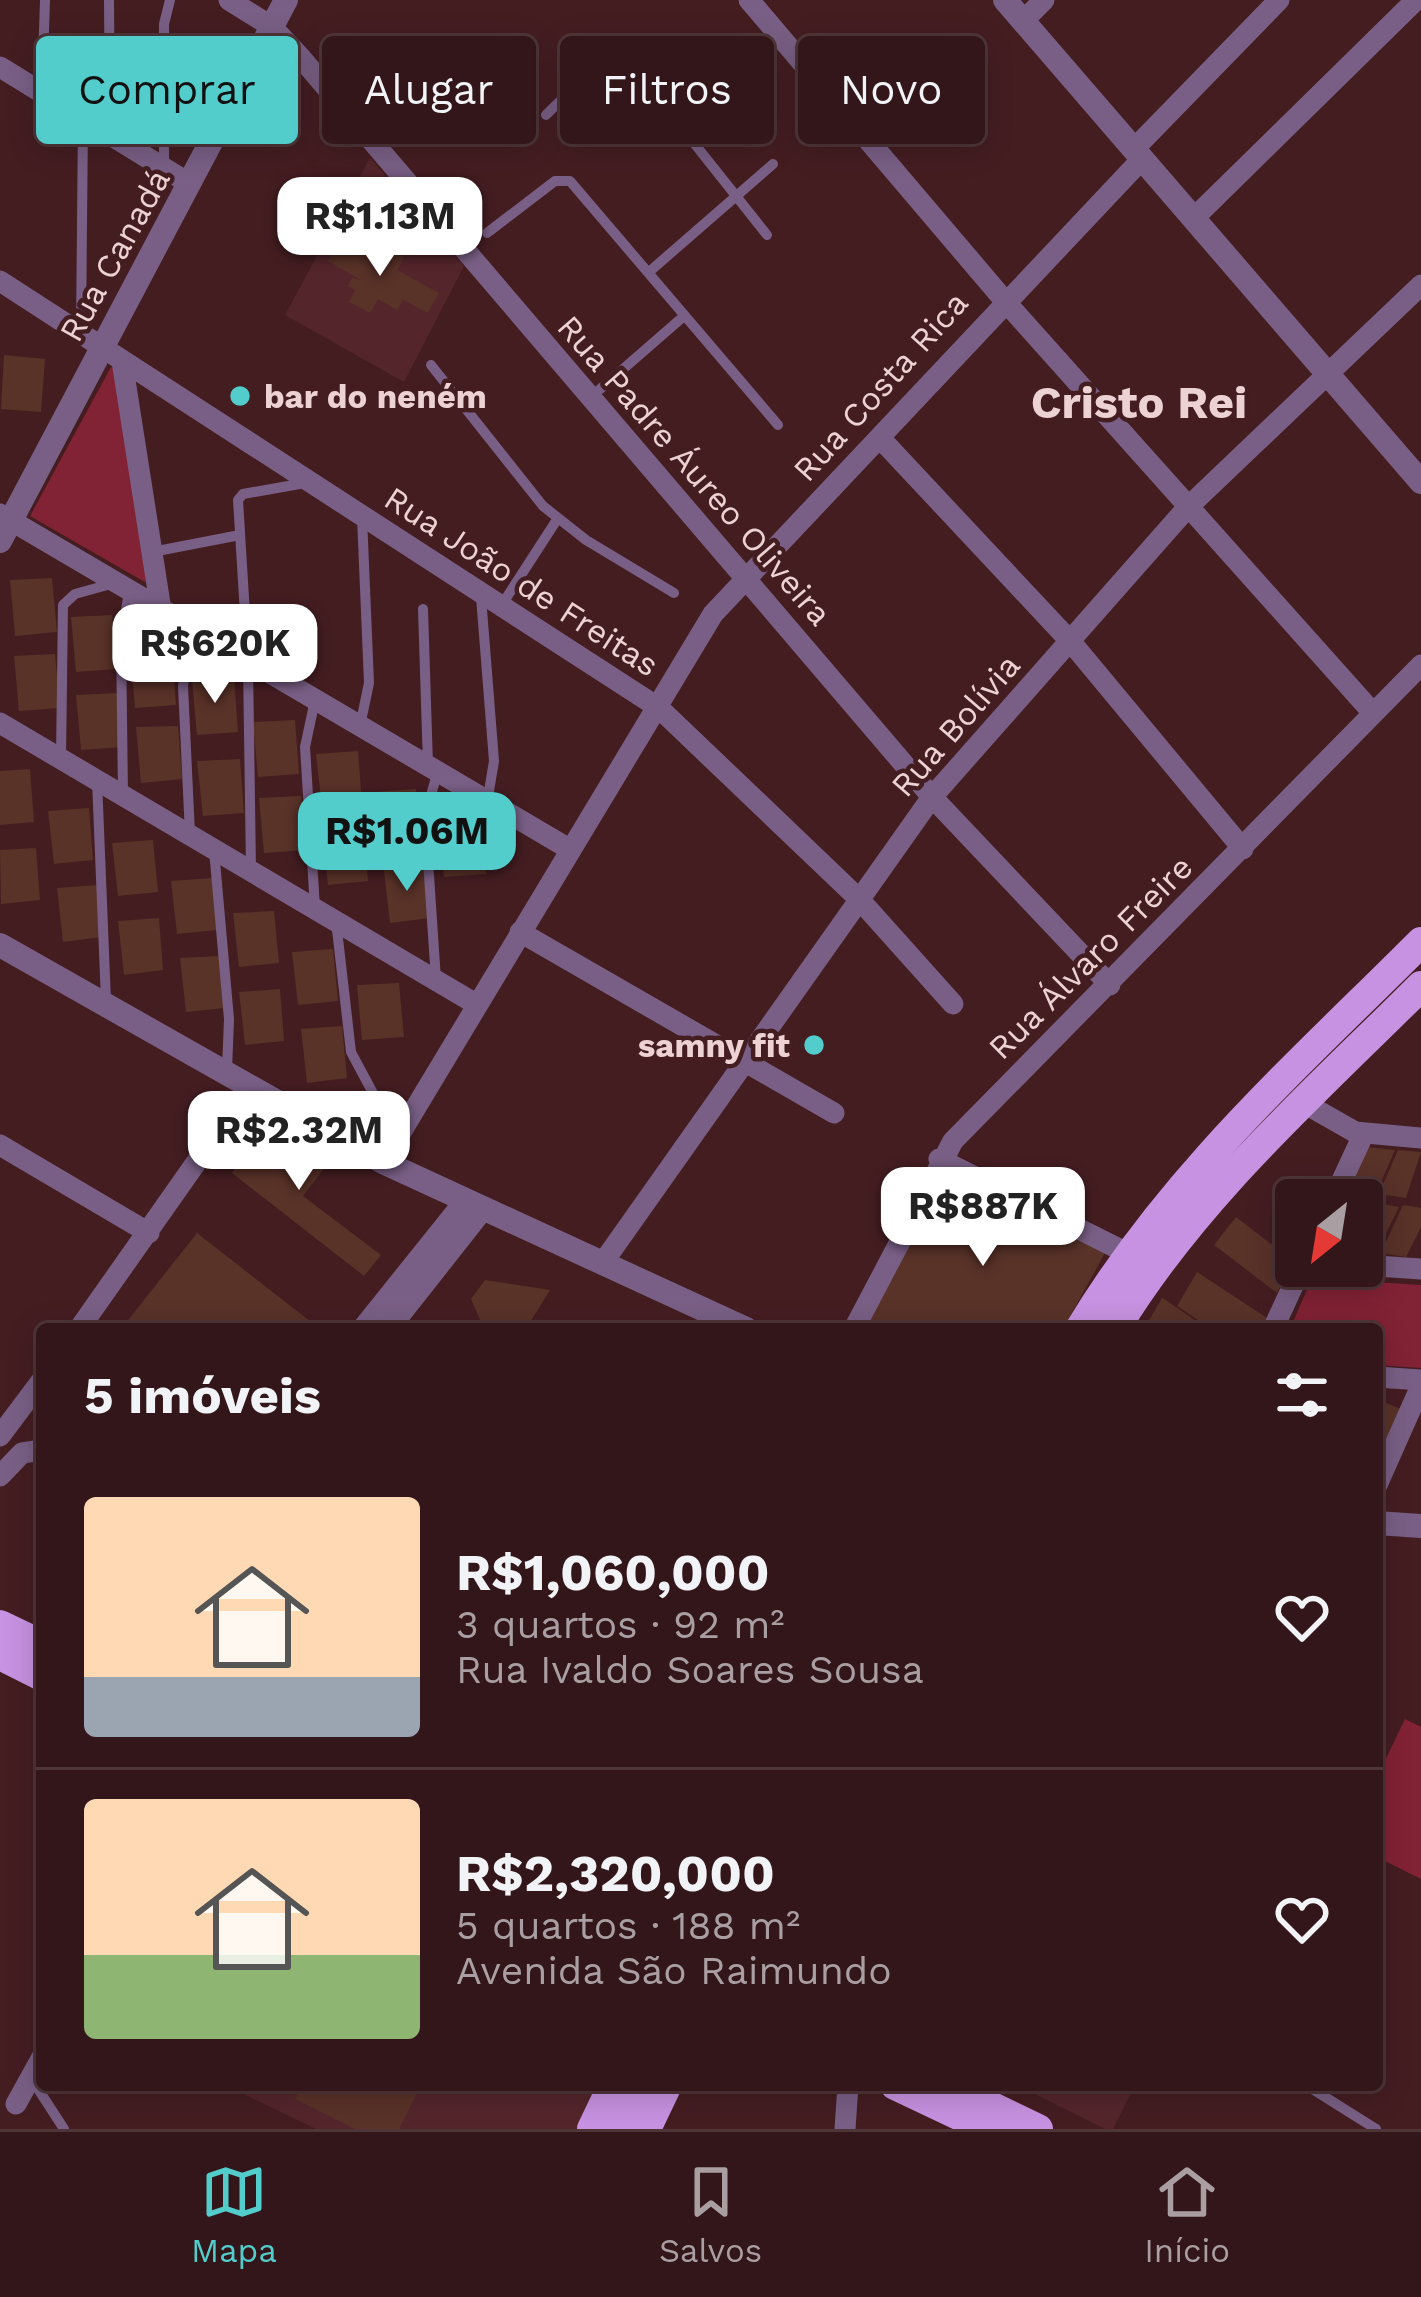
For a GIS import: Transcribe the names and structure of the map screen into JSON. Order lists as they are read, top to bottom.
{
  "streets": {
    "street": [
      "Rua Canadá",
      "Rua Costa Rica",
      "Rua Padre Áureo Oliveira",
      "Rua João de Freitas",
      "Rua Bolívia",
      "Rua Álvaro Freire"
    ]
  },
  "crossings": [
    ["Rua Canadá", "Rua Padre Áureo Oliveira"],
    ["Rua Canadá", "Rua João de Freitas"],
    ["Rua Costa Rica", "Rua Padre Áureo Oliveira"],
    ["Rua Costa Rica", "Rua João de Freitas"],
    ["Rua Padre Áureo Oliveira", "Rua Bolívia"],
    ["Rua Padre Áureo Oliveira", "Rua Álvaro Freire"],
    ["Rua João de Freitas", "Rua Bolívia"]
  ],
  "districts": ["Cristo Rei"],
  "places": ["bar do neném", "samny fit"],
  "north": "bottom left",
  "page": {
    "chip": [
      "Comprar",
      "Alugar",
      "Filtros",
      "Novo"
    ],
    "price": [
      "R$1.13M",
      "R$620K",
      "R$1.06M",
      "R$2.32M",
      "R$887K"
    ],
    "heading": "5 imóveis",
    "list": [
      {
        "name": "R$1,060,000",
        "note": "3 quartos · 92 m² · Rua Ivaldo Soares Sousa"
      },
      {
        "name": "R$2,320,000",
        "note": "5 quartos · 188 m² · Avenida São Raimundo"
      }
    ],
    "tabs": ["Mapa", "Salvos", "Início"]
  }
}
